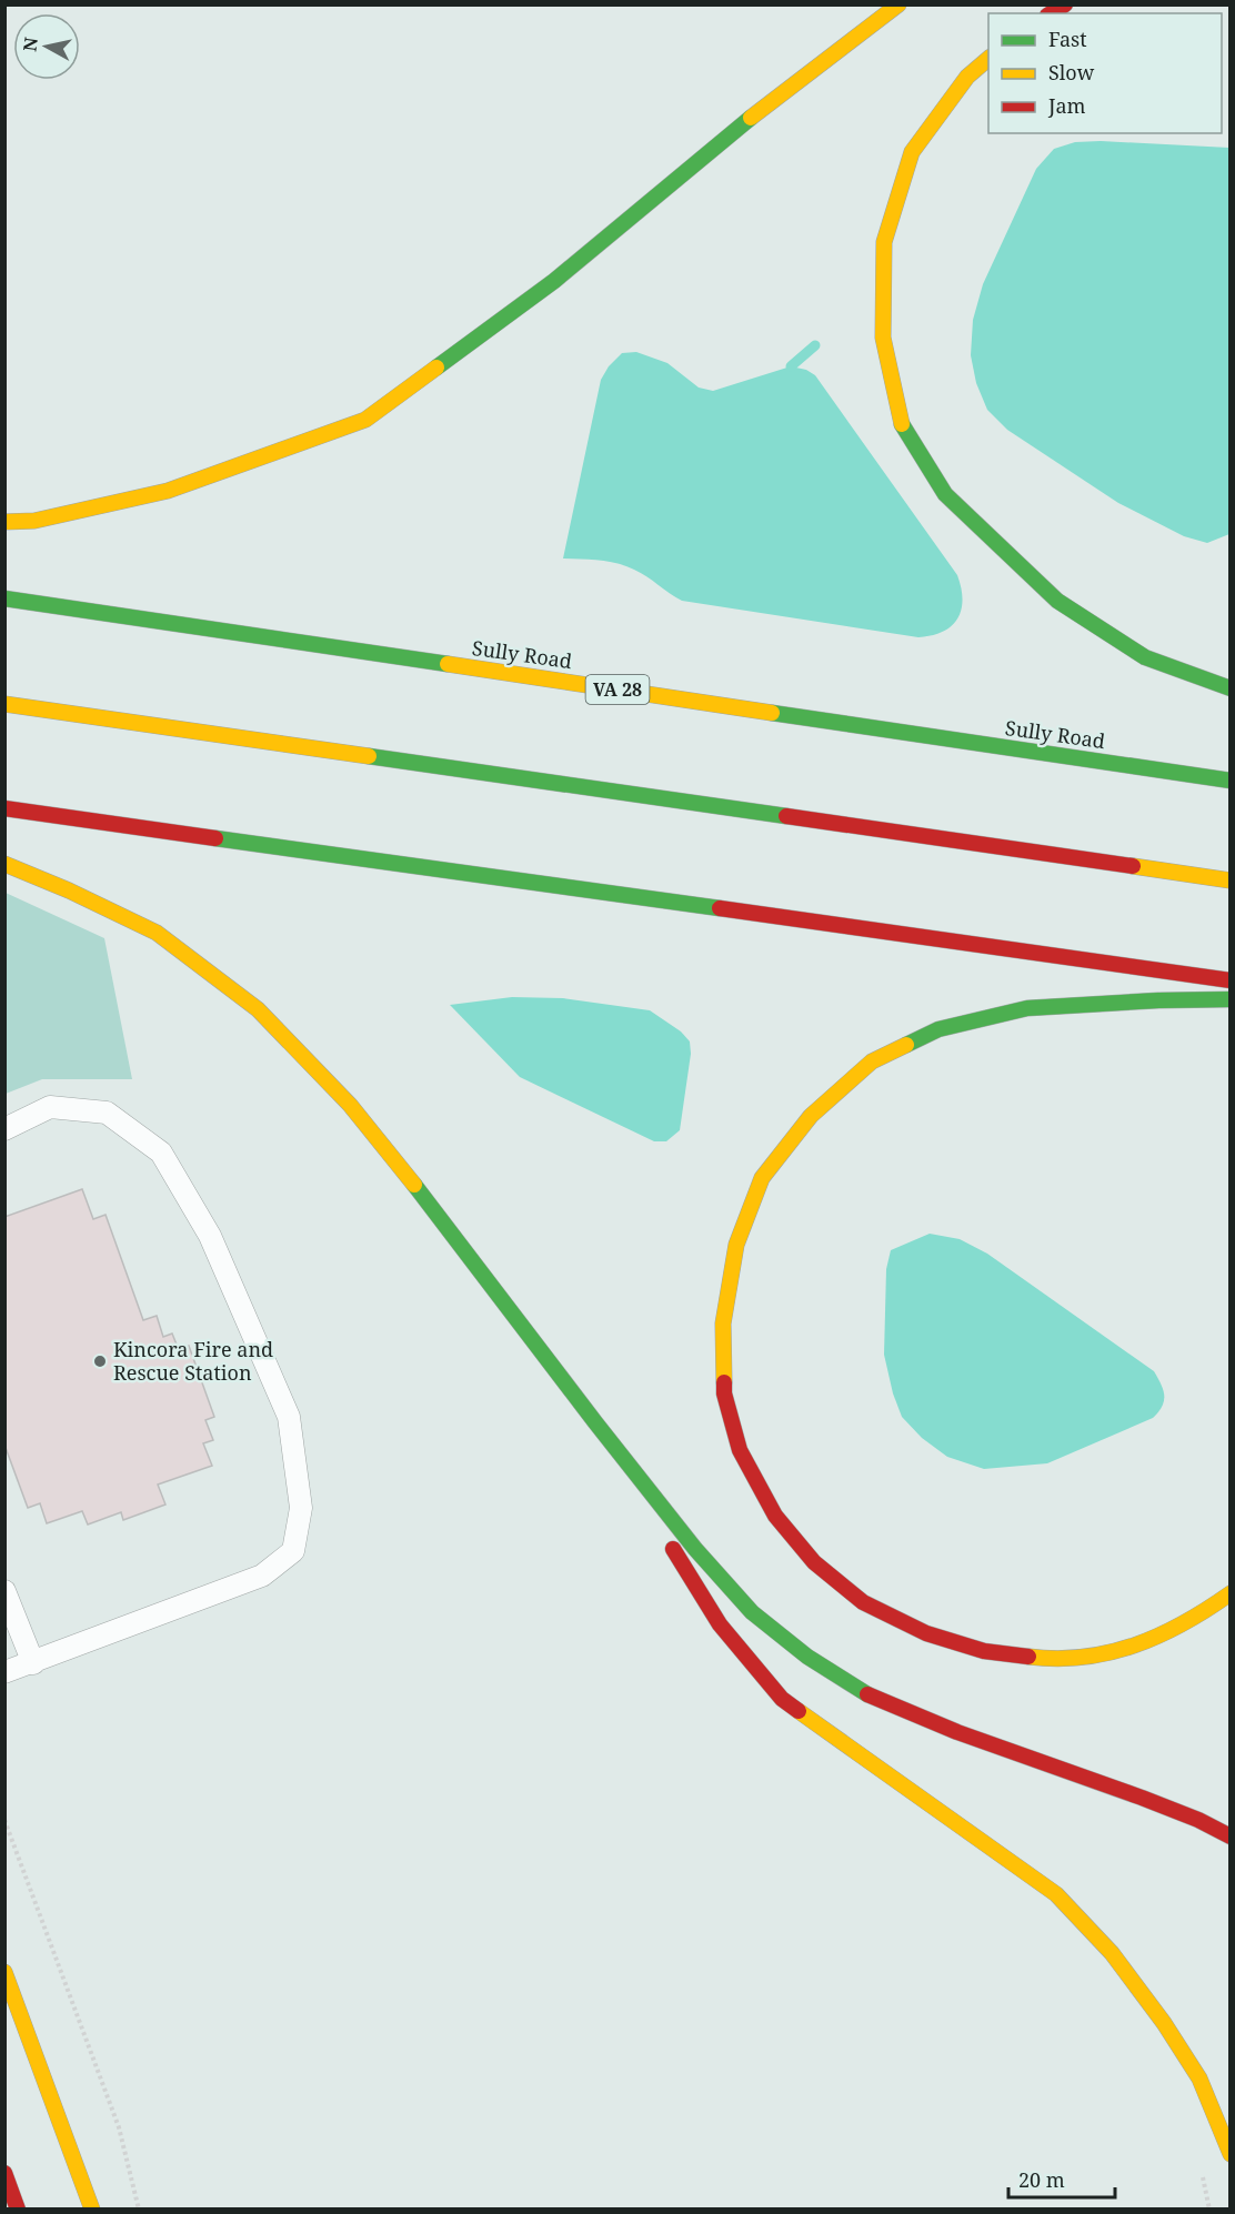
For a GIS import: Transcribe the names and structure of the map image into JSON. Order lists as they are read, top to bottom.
{
  "streets": {
    "main road": ["Sully Road", "VA 28"]
  },
  "places": ["Kincora Fire and Rescue Station"],
  "legend": ["Fast", "Slow", "Jam"],
  "scale_bar": "20 m",
  "north": "left"
}
